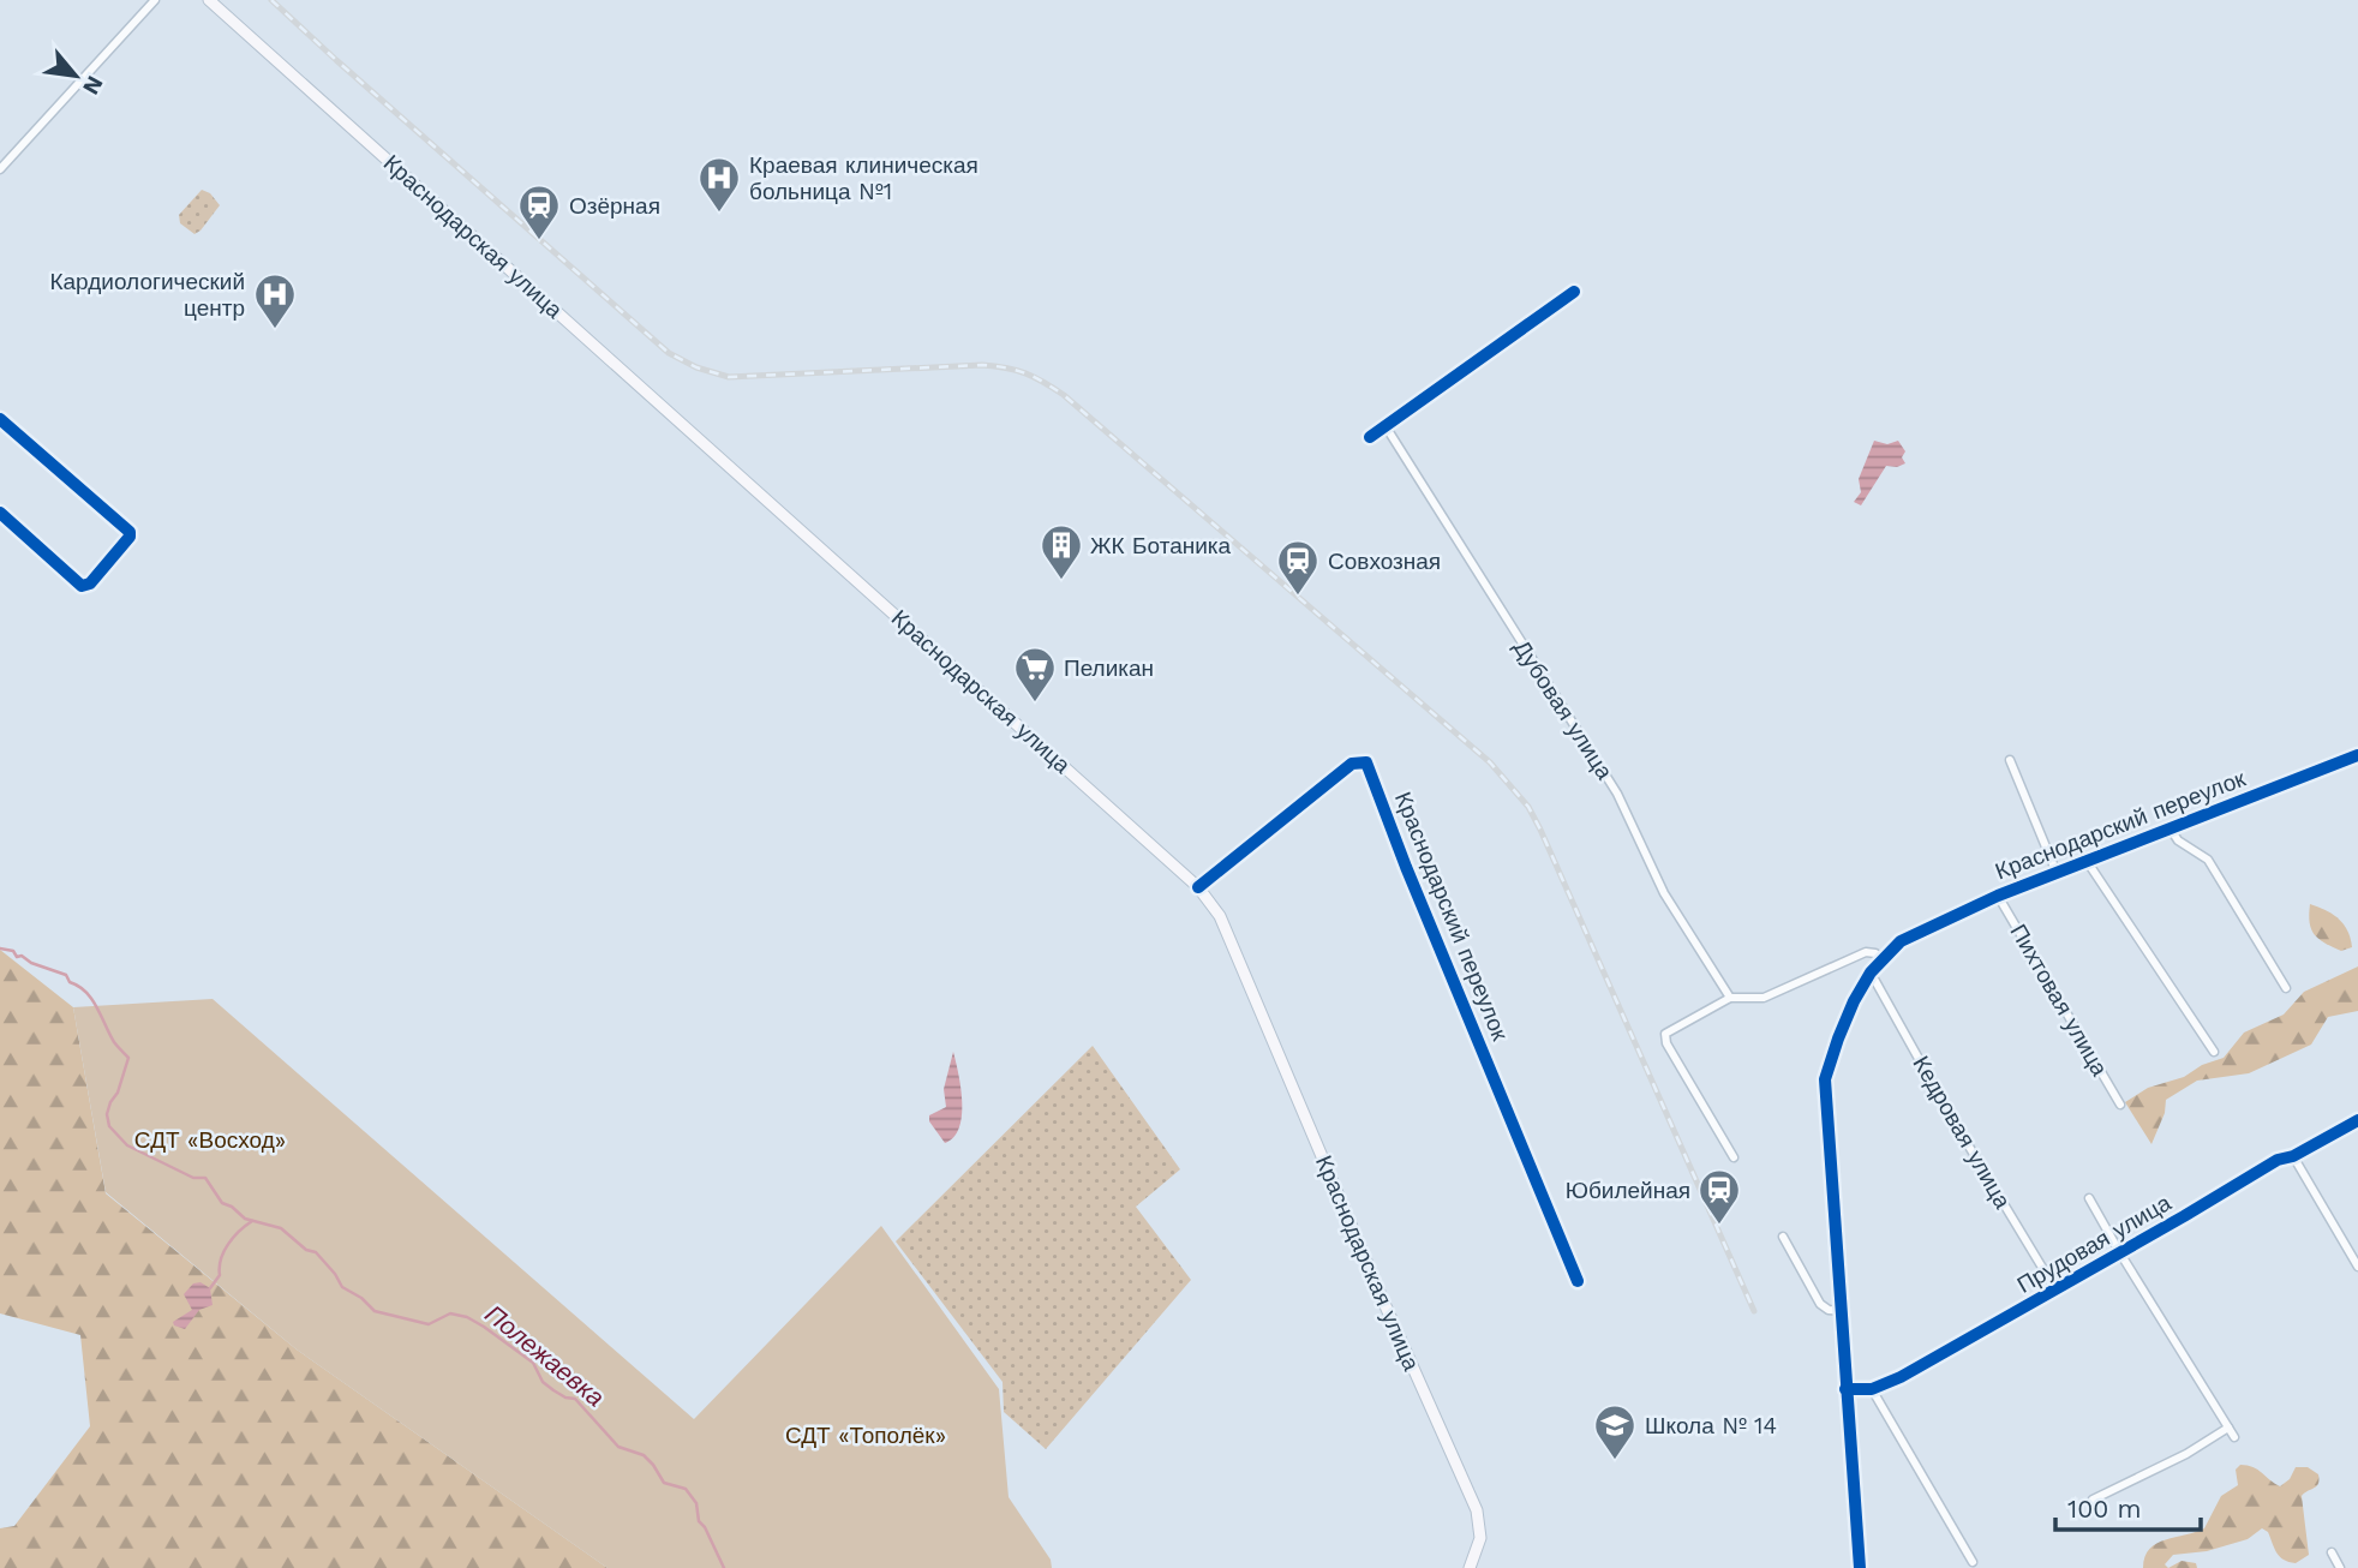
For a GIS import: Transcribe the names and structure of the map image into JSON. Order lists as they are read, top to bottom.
{
  "streets": {
    "main road": ["Краснодарская улица", "Краснодарский переулок"],
    "street": [
      "Дубовая улица",
      "Пихтовая улица",
      "Кедровая улица",
      "Прудовая улица"
    ]
  },
  "crossings": [
    ["Краснодарская улица", "Краснодарский переулок"],
    ["Краснодарский переулок", "Пихтовая улица"],
    ["Краснодарский переулок", "Кедровая улица"],
    ["Краснодарский переулок", "Прудовая улица"],
    ["Кедровая улица", "Прудовая улица"]
  ],
  "water": ["Полежаевка"],
  "parks": ["СДТ «Восход»", "СДТ «Тополёк»"],
  "places": {
    "hospital": ["Краевая клиническая больница №1", "Кардиологический центр"],
    "station": ["Озёрная", "Совхозная", "Юбилейная"],
    "building": ["ЖК Ботаника"],
    "supermarket": ["Пеликан"],
    "school or university": ["Школа № 14"]
  },
  "scale_bar": "100 m",
  "north": "bottom right"
}
